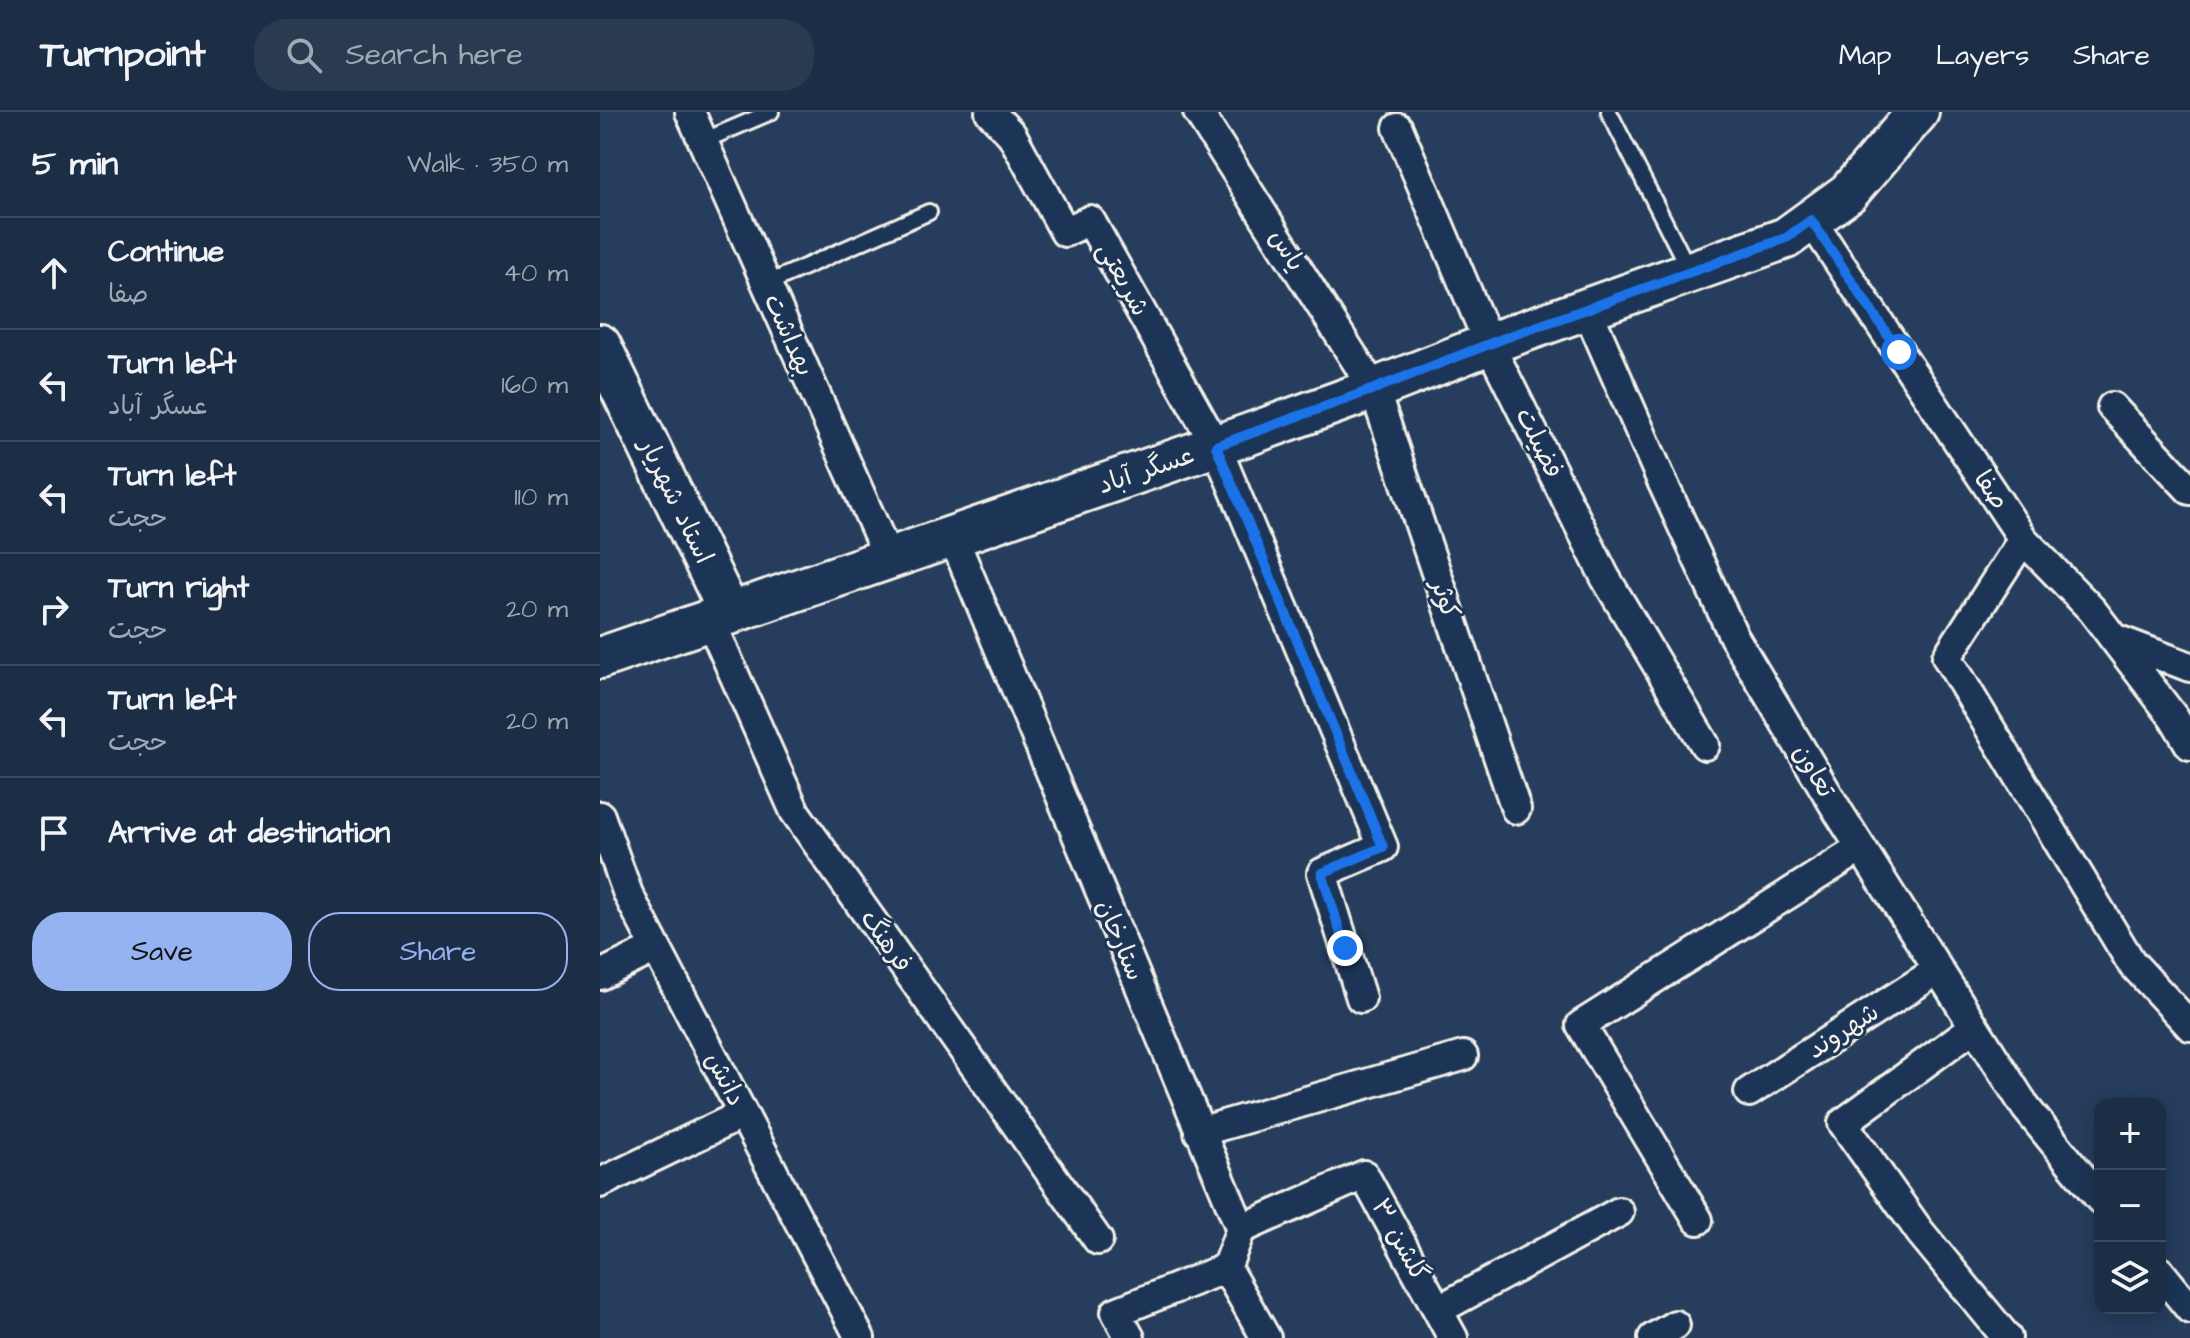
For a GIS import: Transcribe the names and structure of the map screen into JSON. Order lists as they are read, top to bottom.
{
  "streets": {
    "street": [
      "یاس",
      "شریعتی",
      "بهداشت",
      "فضیلت",
      "عسگر آباد",
      "صفا",
      "استاد شهریار",
      "کوثر",
      "تعاون",
      "ستارخان",
      "فرهنگ",
      "شهروند",
      "دانش",
      "گلشن ۳"
    ]
  },
  "crossings": [
    ["یاس", "عسگر آباد"],
    ["یاس", "کوثر"],
    ["شریعتی", "عسگر آباد"],
    ["بهداشت", "عسگر آباد"],
    ["فضیلت", "عسگر آباد"],
    ["عسگر آباد", "صفا"],
    ["عسگر آباد", "استاد شهریار"],
    ["عسگر آباد", "کوثر"],
    ["عسگر آباد", "تعاون"],
    ["عسگر آباد", "ستارخان"],
    ["عسگر آباد", "فرهنگ"],
    ["استاد شهریار", "فرهنگ"],
    ["تعاون", "شهروند"],
    ["ستارخان", "گلشن ۳"]
  ],
  "page": {
    "header": "Turnpoint",
    "search": "Search here",
    "nav": ["Map", "Layers", "Share"],
    "heading": ["5 min", "Walk · 350 m"],
    "list": [
      ["Continue", "صفا", "40 m"],
      ["Turn left", "عسگر آباد", "160 m"],
      ["Turn left", "حجت", "110 m"],
      ["Turn right", "حجت", "20 m"],
      ["Turn left", "حجت", "20 m"],
      "Arrive at destination"
    ],
    "buttons": ["Save", "Share"],
    "map_buttons": ["+", "−"]
  }
}
